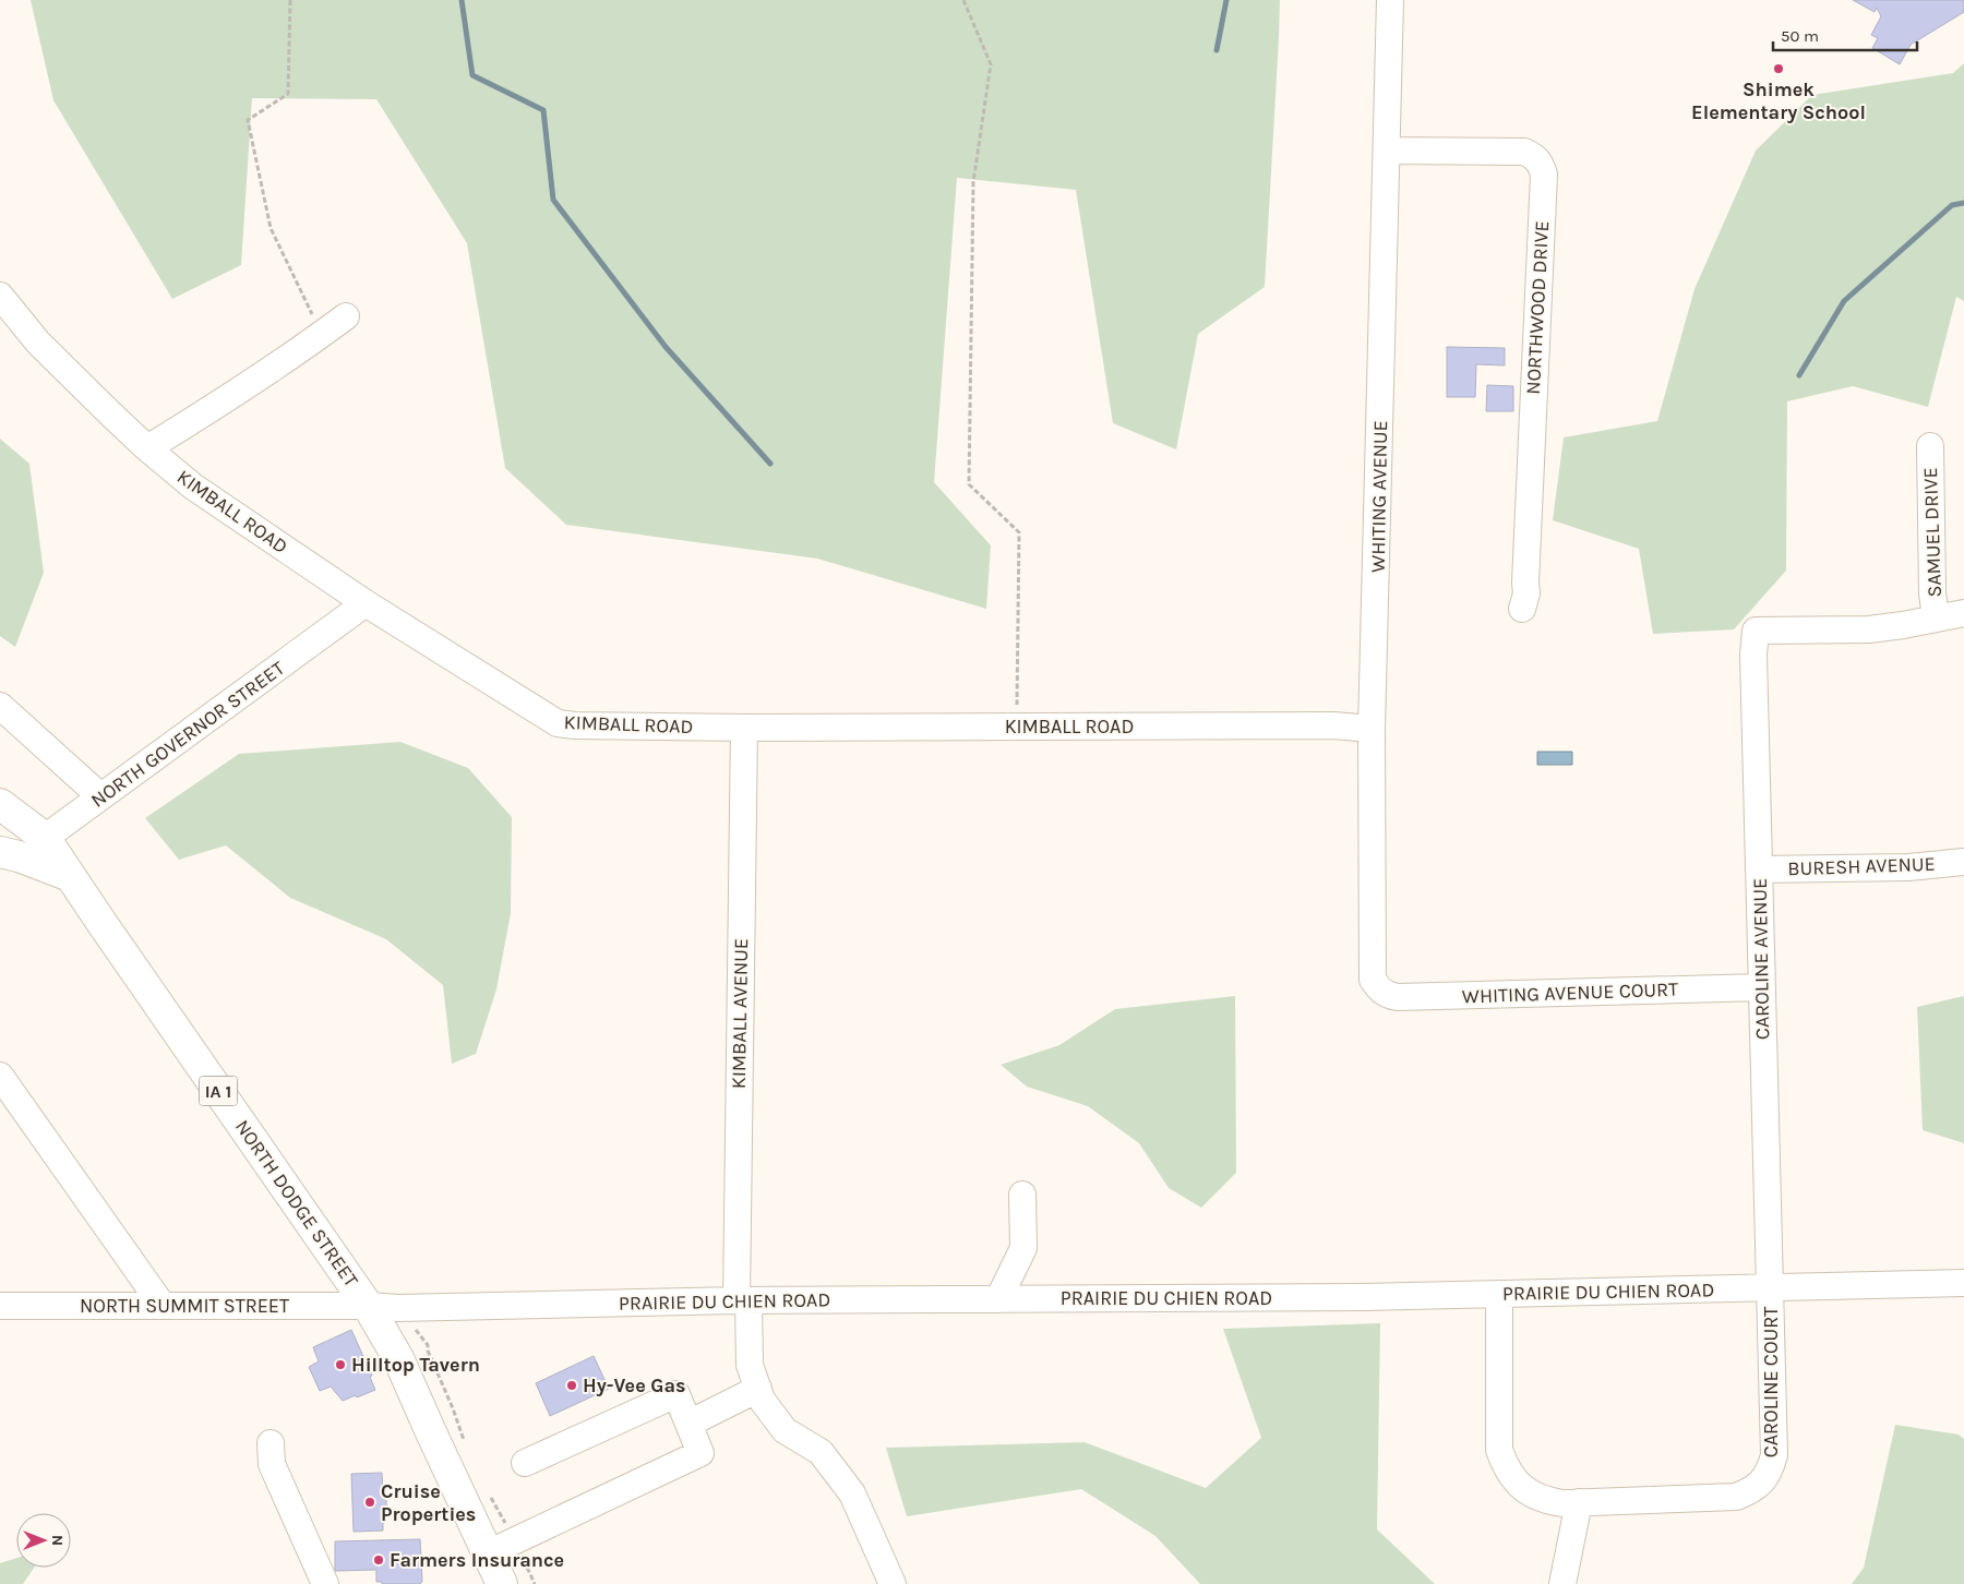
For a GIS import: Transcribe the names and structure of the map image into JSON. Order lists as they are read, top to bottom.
{
  "streets": {
    "main road": ["IA 1", "NORTH DODGE STREET"],
    "street": [
      "NORTHWOOD DRIVE",
      "WHITING AVENUE",
      "KIMBALL ROAD",
      "SAMUEL DRIVE",
      "NORTH GOVERNOR STREET",
      "BURESH AVENUE",
      "CAROLINE AVENUE",
      "WHITING AVENUE COURT",
      "KIMBALL AVENUE",
      "PRAIRIE DU CHIEN ROAD",
      "NORTH SUMMIT STREET",
      "CAROLINE COURT"
    ]
  },
  "crossings": [
    ["NORTHWOOD DRIVE", "WHITING AVENUE"],
    ["WHITING AVENUE", "KIMBALL ROAD"],
    ["WHITING AVENUE", "WHITING AVENUE COURT"],
    ["KIMBALL ROAD", "NORTH GOVERNOR STREET"],
    ["KIMBALL ROAD", "KIMBALL AVENUE"],
    ["SAMUEL DRIVE", "CAROLINE AVENUE"],
    ["NORTH GOVERNOR STREET", "NORTH DODGE STREET"],
    ["BURESH AVENUE", "CAROLINE AVENUE"],
    ["CAROLINE AVENUE", "WHITING AVENUE COURT"],
    ["CAROLINE AVENUE", "PRAIRIE DU CHIEN ROAD"],
    ["CAROLINE AVENUE", "CAROLINE COURT"],
    ["KIMBALL AVENUE", "PRAIRIE DU CHIEN ROAD"],
    ["NORTH DODGE STREET", "PRAIRIE DU CHIEN ROAD"],
    ["NORTH DODGE STREET", "NORTH SUMMIT STREET"],
    ["PRAIRIE DU CHIEN ROAD", "NORTH SUMMIT STREET"],
    ["PRAIRIE DU CHIEN ROAD", "CAROLINE COURT"]
  ],
  "places": [
    "Shimek Elementary School",
    "Hilltop Tavern",
    "Hy-Vee Gas",
    "Cruise Properties",
    "Farmers Insurance"
  ],
  "scale_bar": "50 m",
  "north": "right"
}
